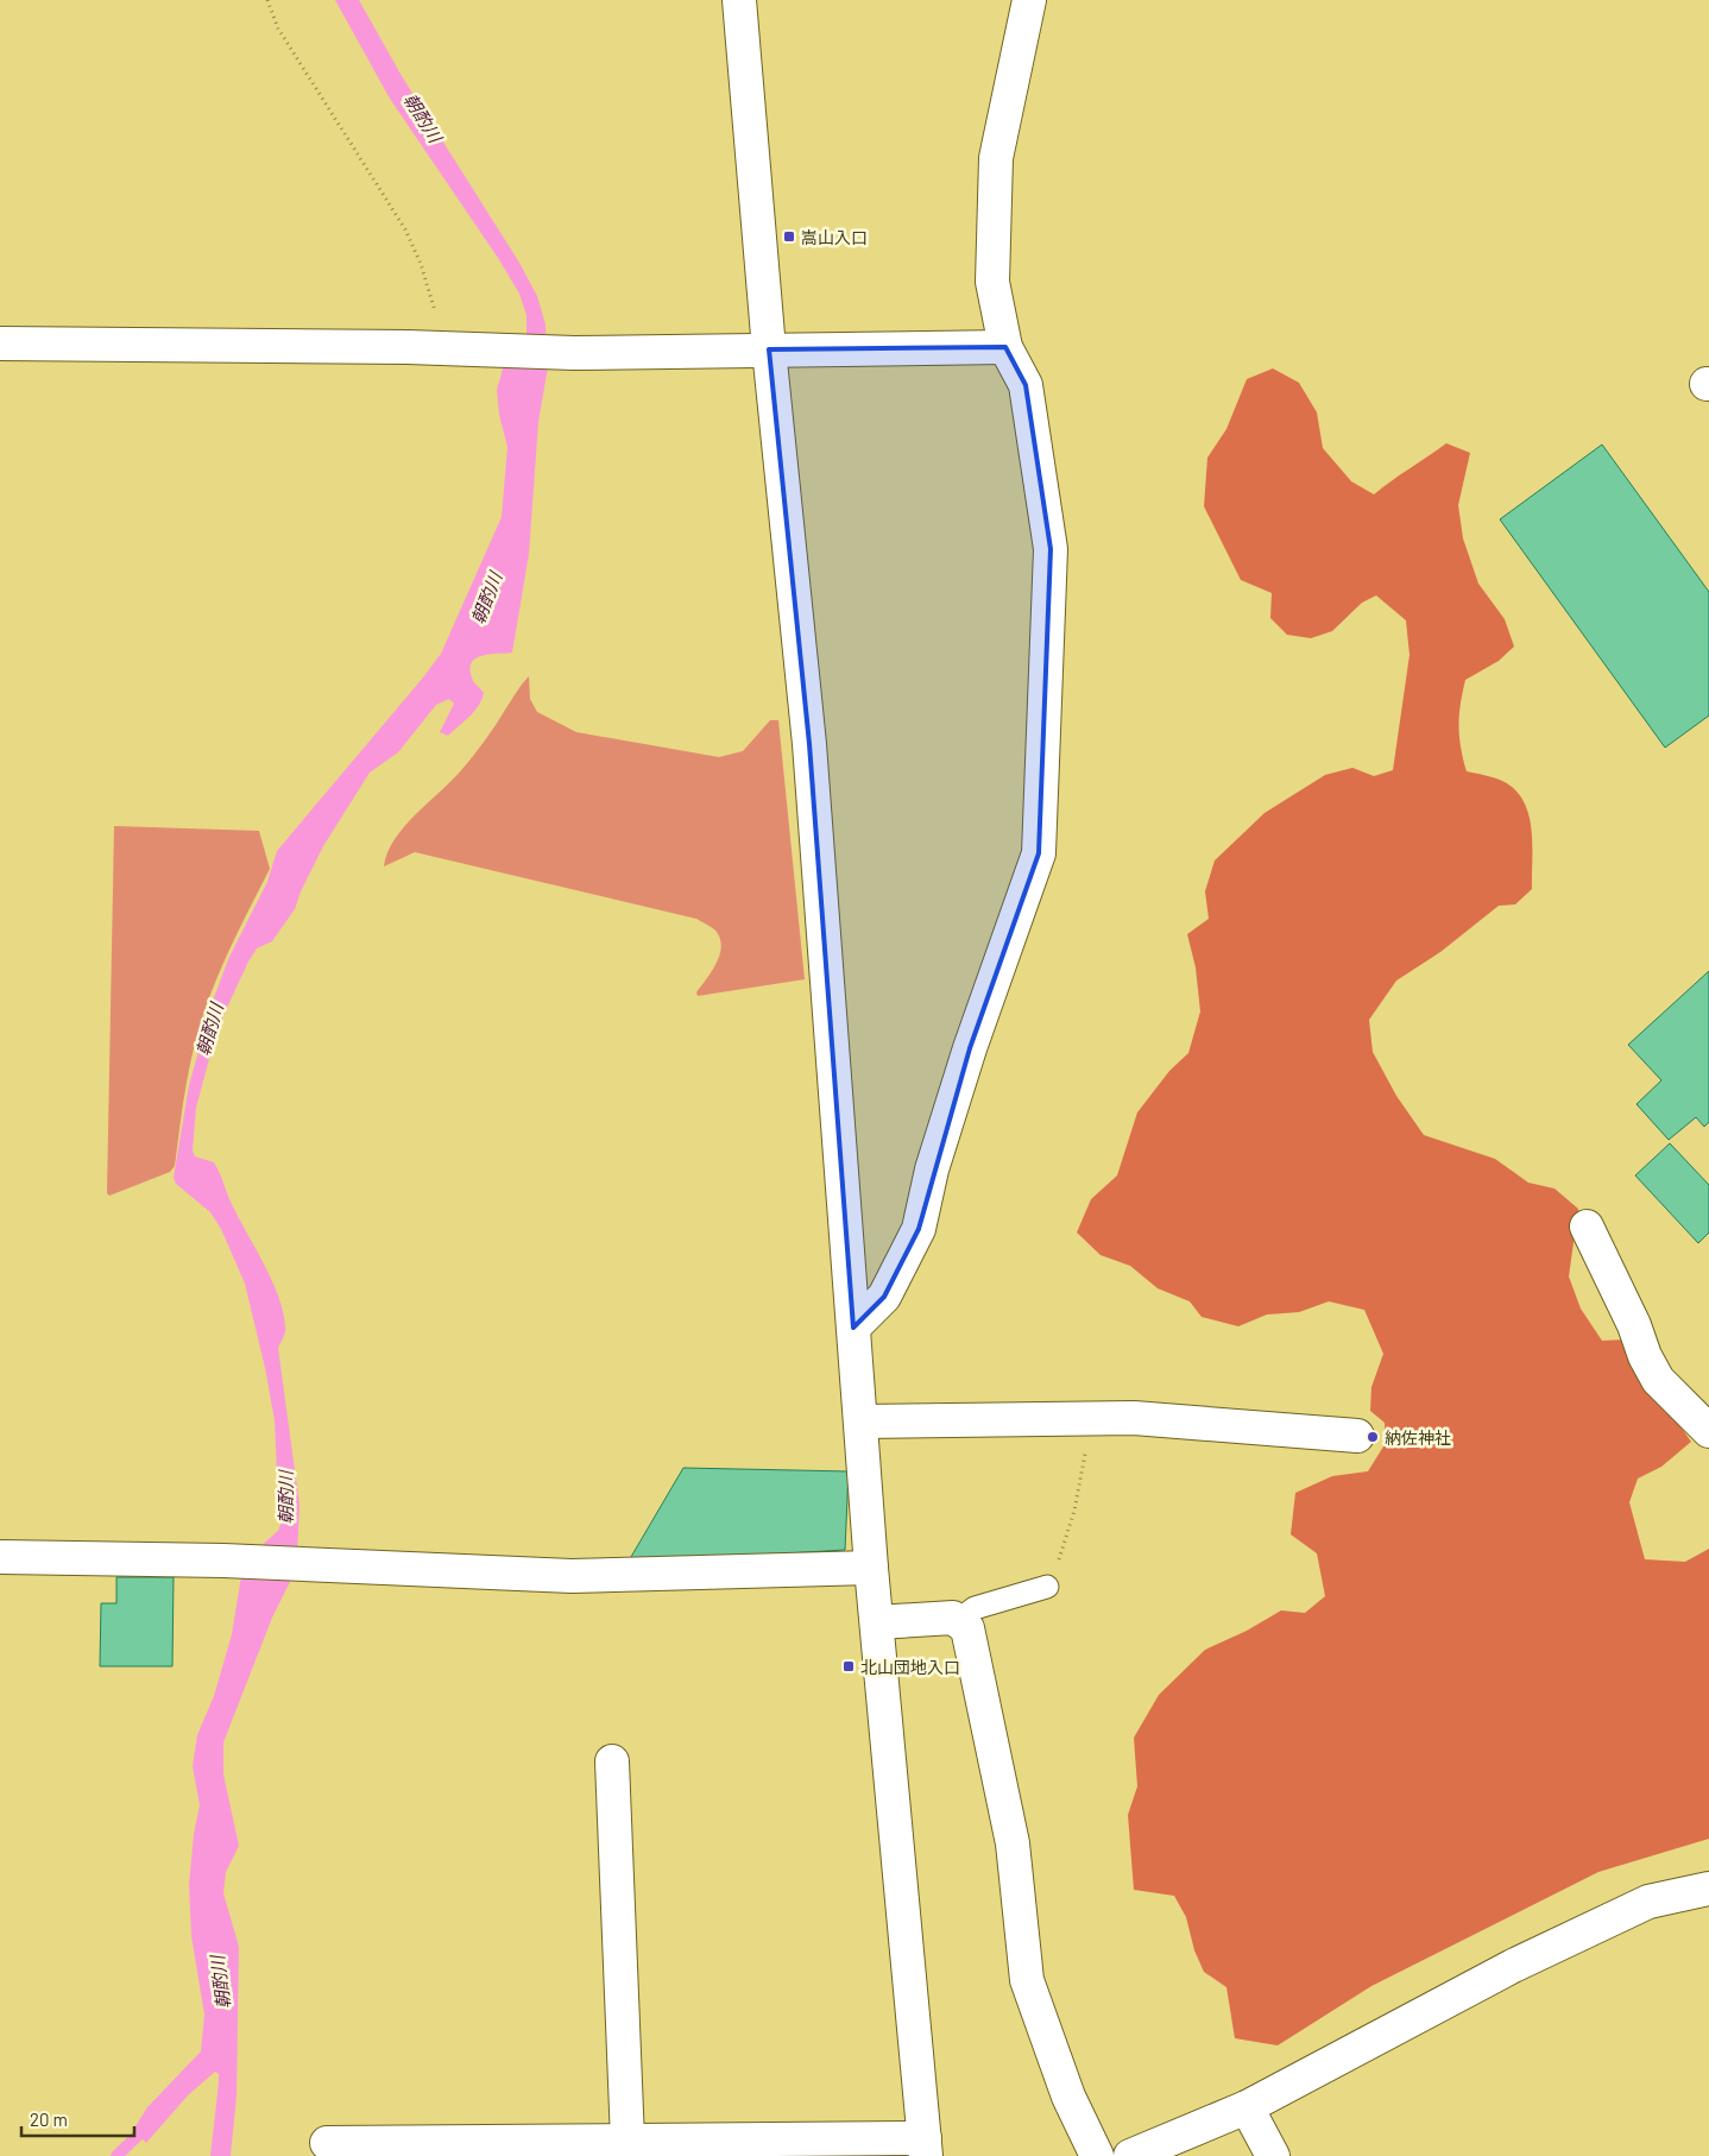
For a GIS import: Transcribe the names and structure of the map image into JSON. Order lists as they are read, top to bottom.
{
  "water": ["朝酌川"],
  "places": {
    "transit": ["嵩山入口", "北山団地入口"],
    "other": ["納佐神社"]
  },
  "scale_bar": "20 m"
}
